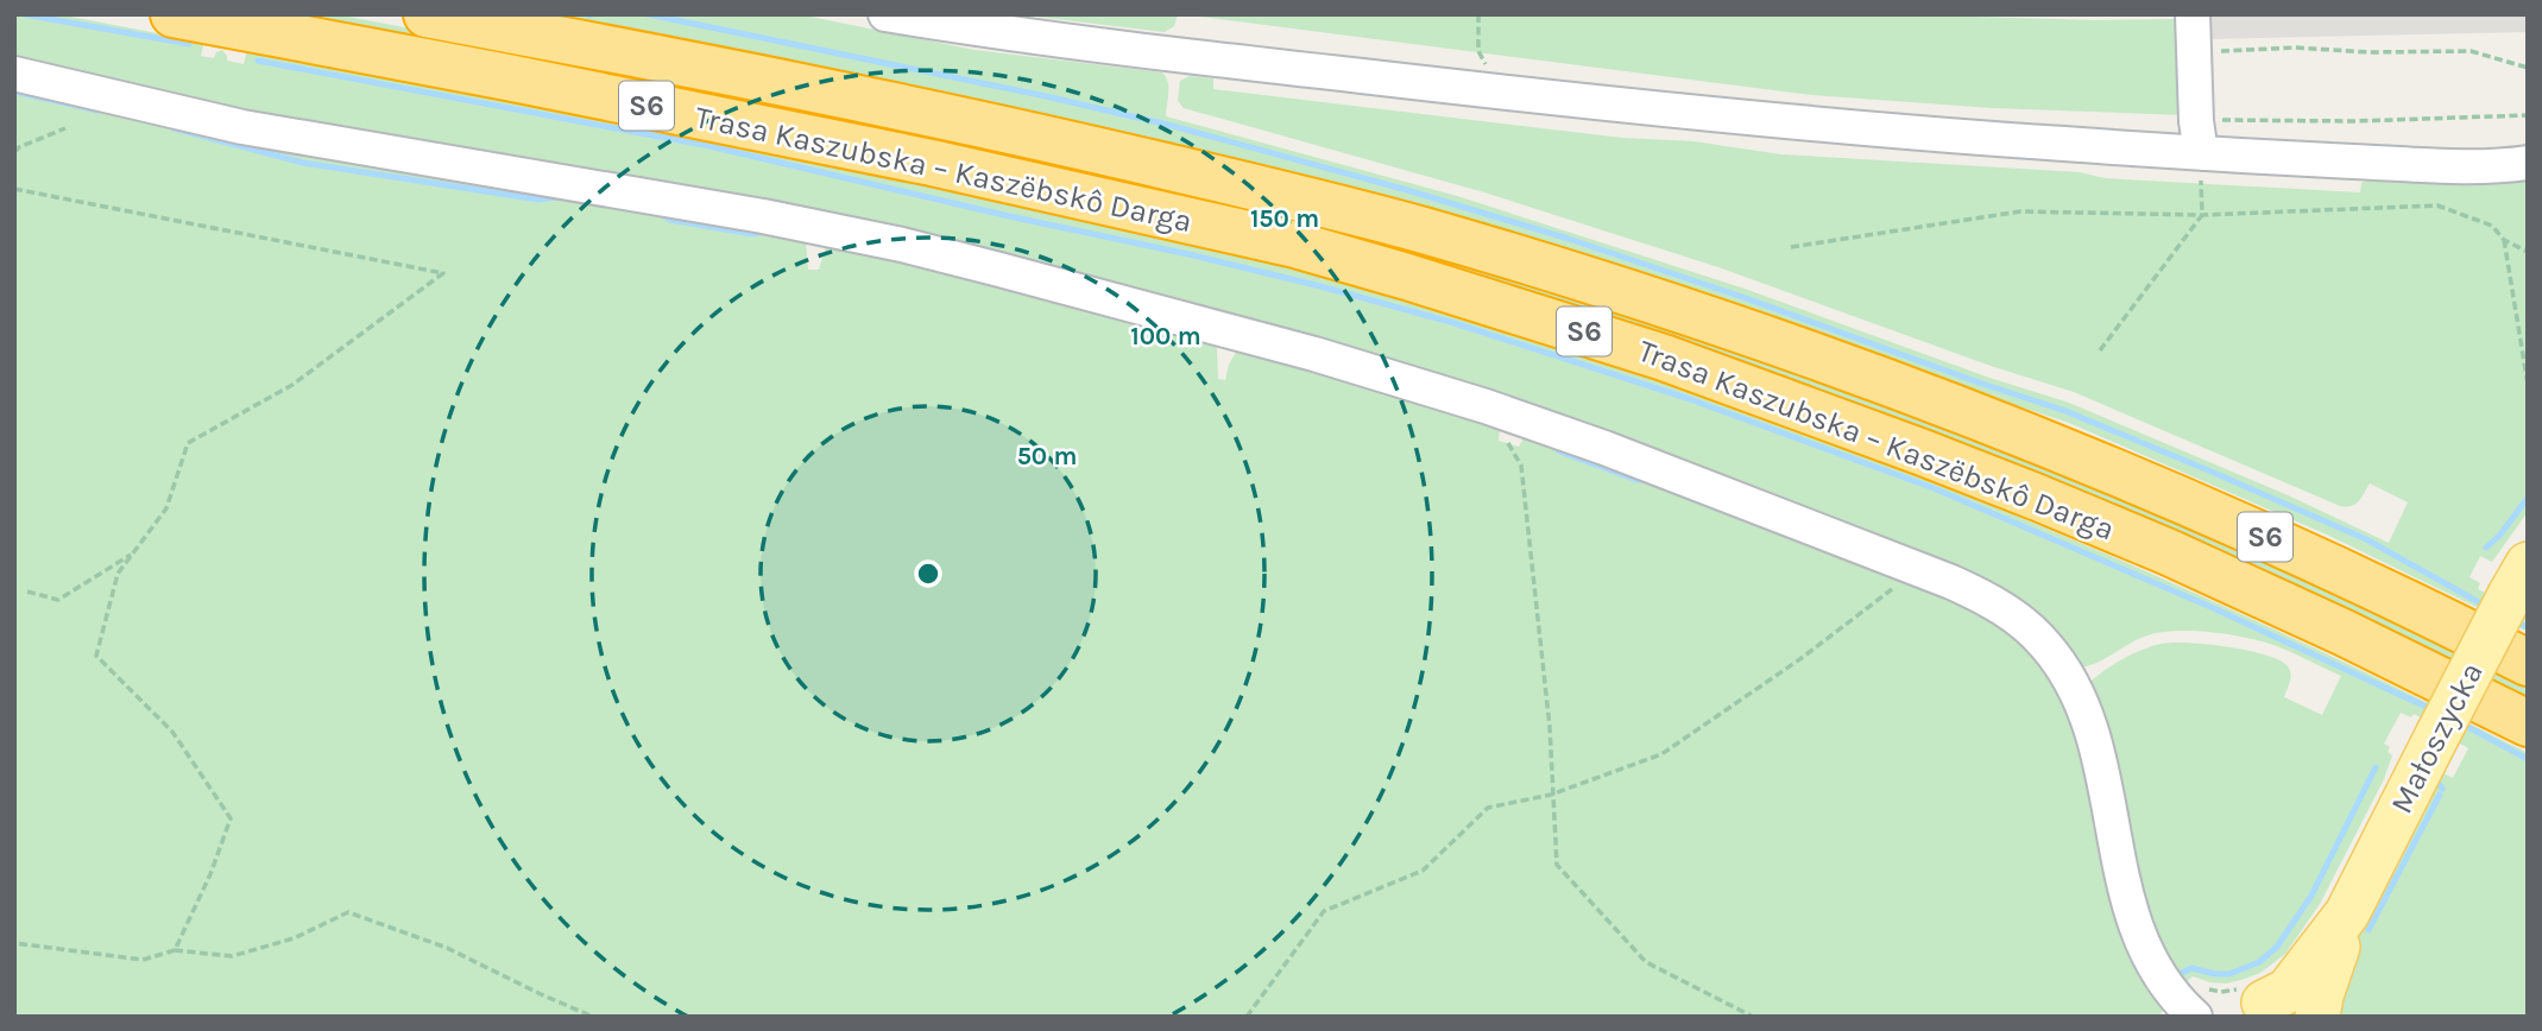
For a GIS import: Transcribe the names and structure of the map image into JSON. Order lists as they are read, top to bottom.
{
  "streets": {
    "highway": ["S6", "Trasa Kaszubska – Kaszëbskô Darga"],
    "main road": ["Małoszycka"]
  },
  "rings": ["150 m", "100 m", "50 m"]
}
